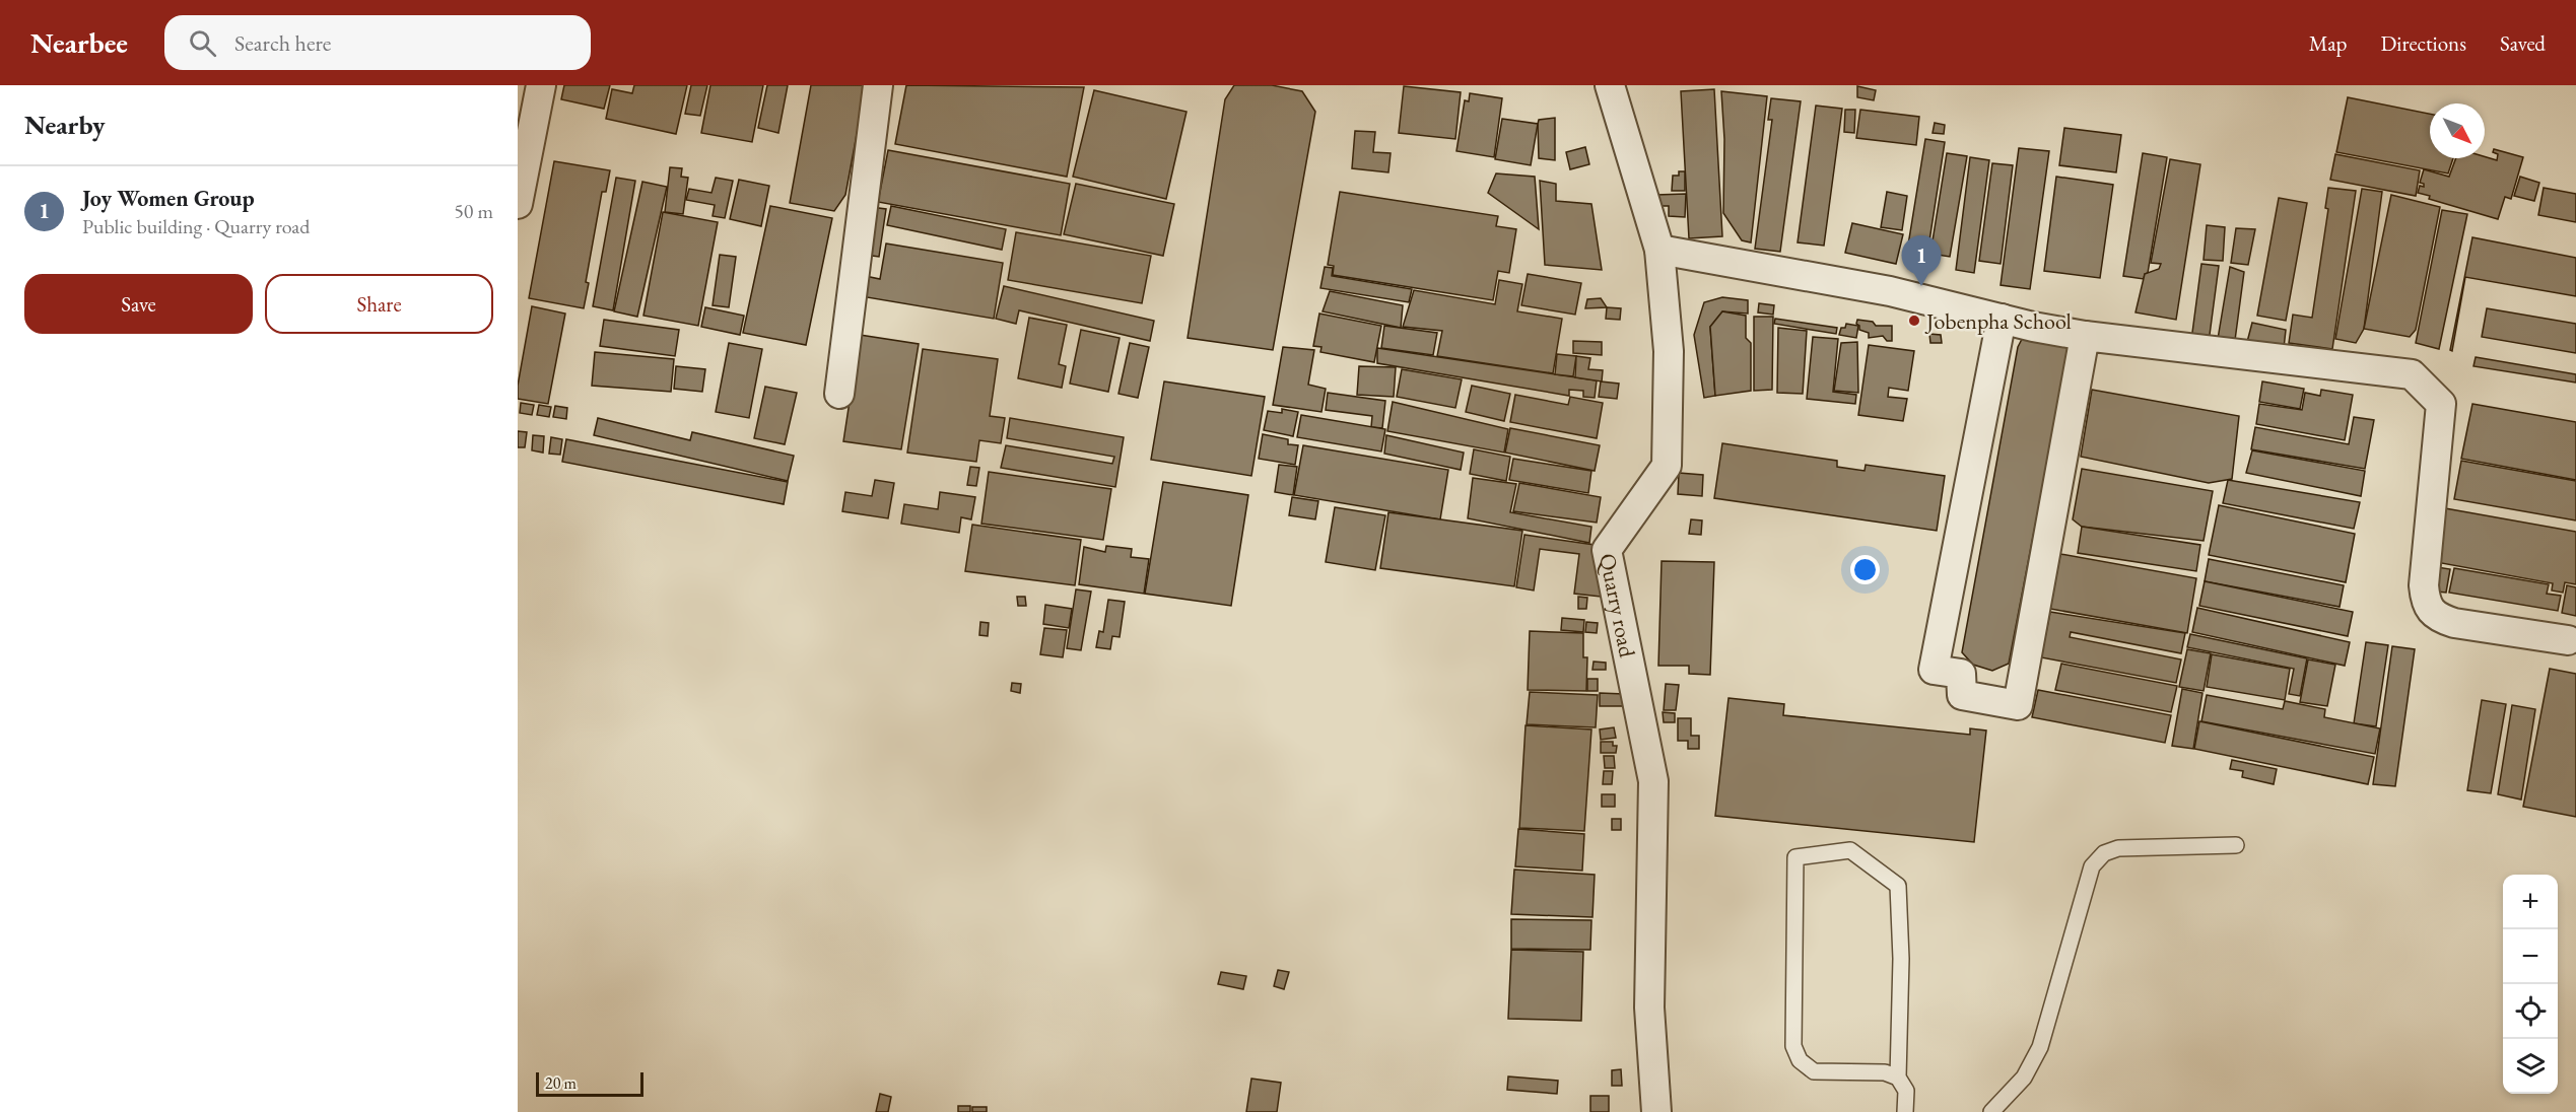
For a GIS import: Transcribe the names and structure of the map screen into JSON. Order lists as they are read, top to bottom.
{
  "streets": {
    "street": ["Quarry road"]
  },
  "places": ["Jobenpha School"],
  "scale_bar": "20 m",
  "north": "bottom right",
  "page": {
    "header": "Nearbee",
    "search": "Search here",
    "nav": ["Map", "Directions", "Saved"],
    "heading": "Nearby",
    "list": [
      {
        "mark": "1",
        "name": "Joy Women Group",
        "note": "Public building · Quarry road",
        "value": "50 m"
      }
    ],
    "pins": "1",
    "buttons": ["Save", "Share"],
    "map_buttons": ["+", "−"],
    "scale": "20 m"
  }
}
